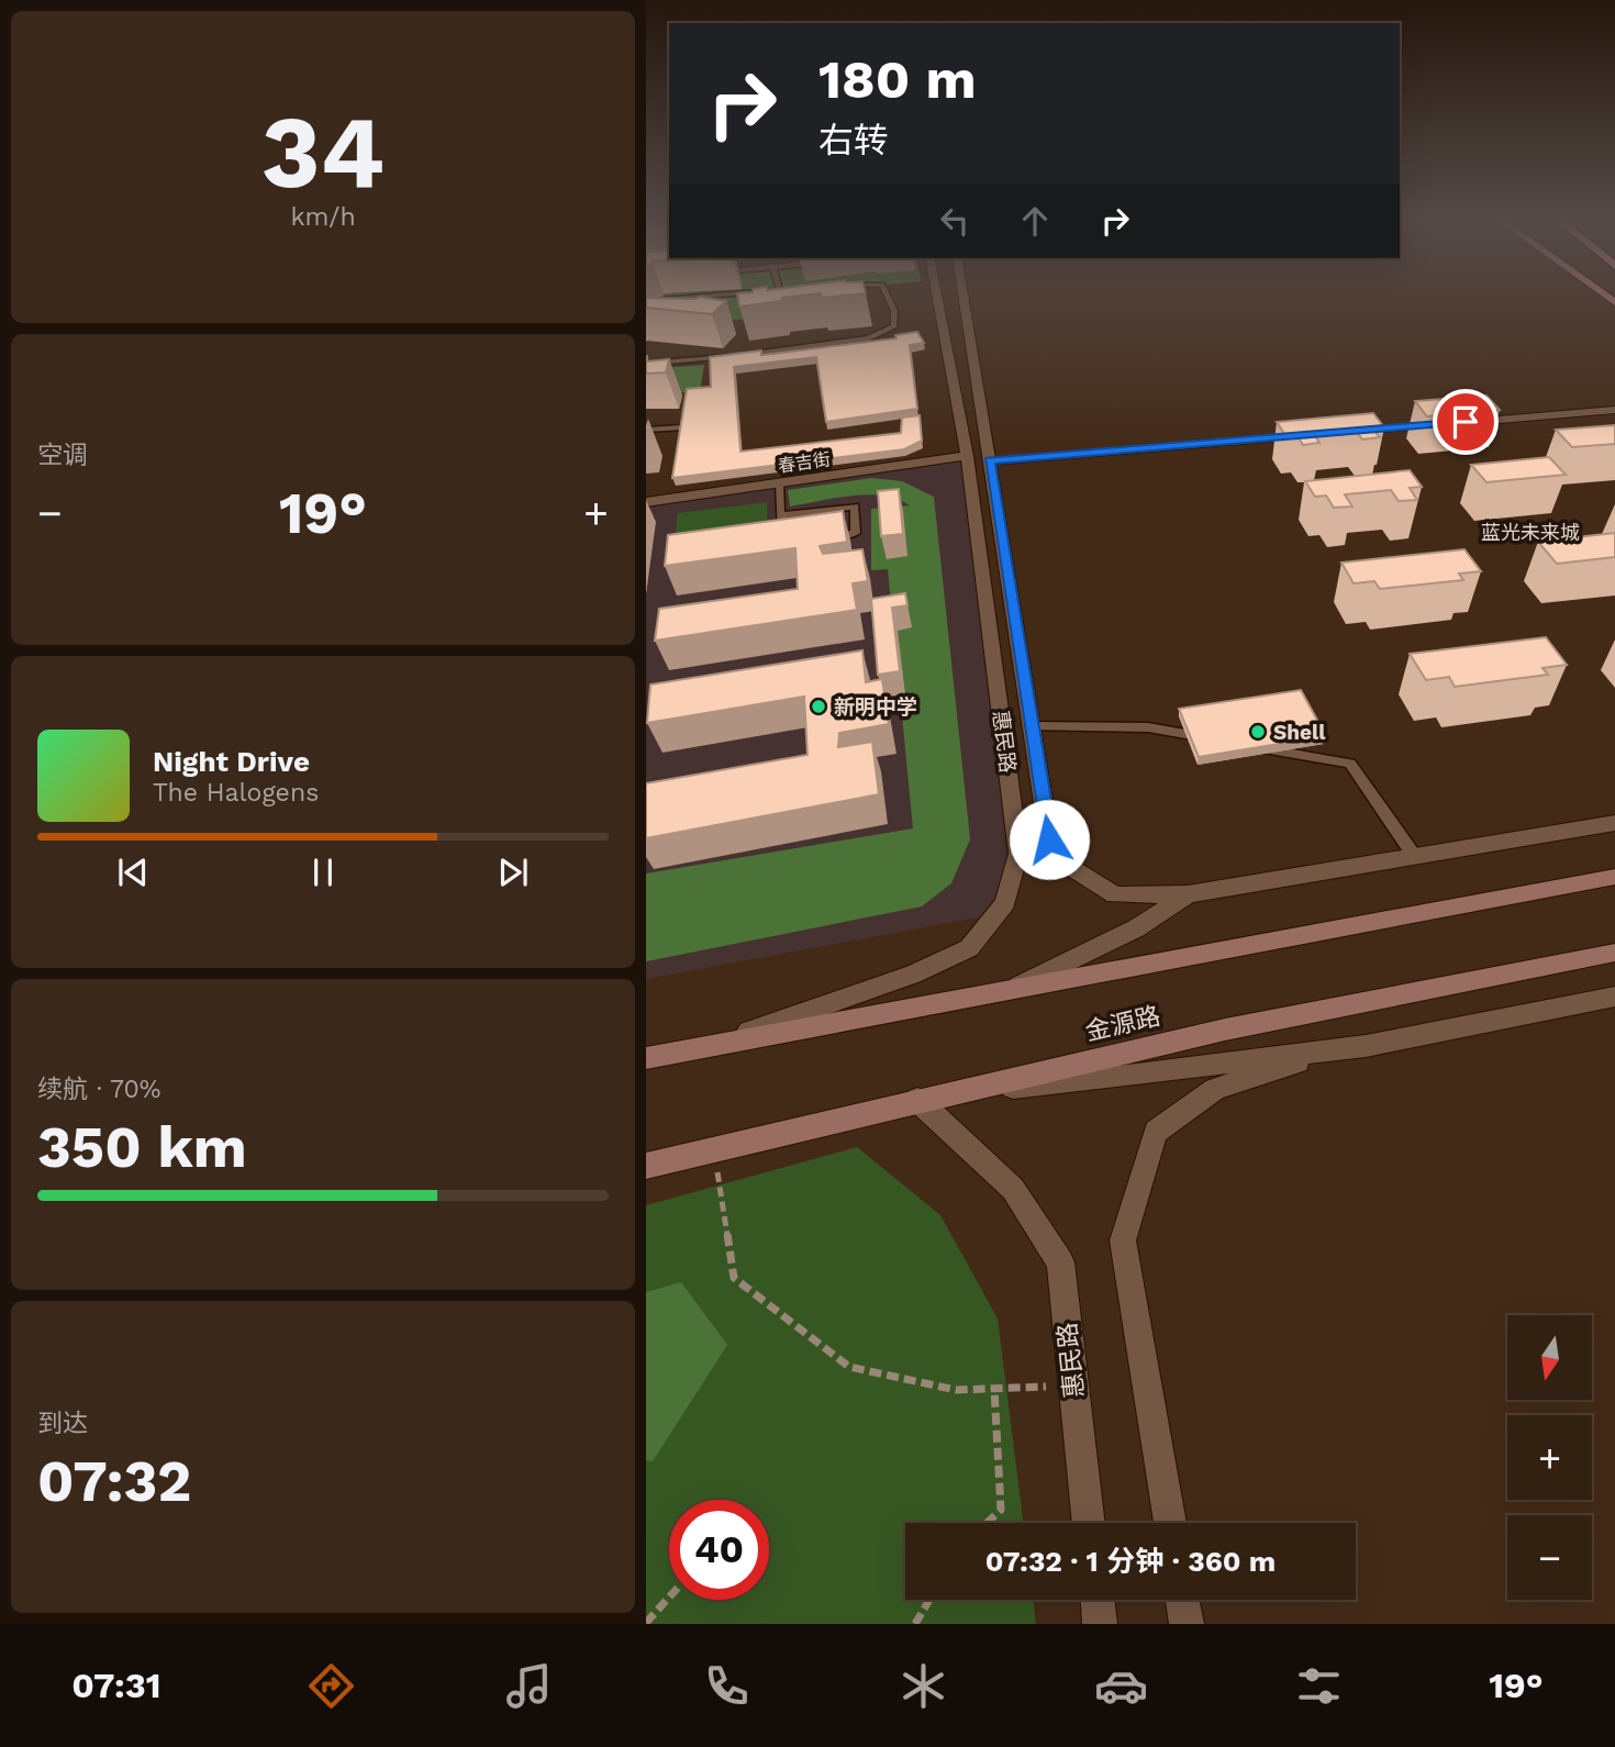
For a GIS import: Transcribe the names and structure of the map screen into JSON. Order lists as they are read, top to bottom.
{
  "streets": {
    "main road": ["金源路"],
    "street": ["春吉街", "惠民路"]
  },
  "crossings": [
    ["春吉街", "惠民路"],
    ["惠民路", "金源路"]
  ],
  "districts": ["蓝光未来城"],
  "places": ["新明中学", "Shell"],
  "north": "bottom",
  "page": {
    "tile": [
      ["34", "km/h"],
      "空调",
      ["续航 · 70%", "350 km"],
      ["到达", "07:32"]
    ],
    "turn": ["180 m", "右转"],
    "heat": ["−", "19°", "+"],
    "song": ["Night Drive", "The Halogens"],
    "map_buttons": ["+", "−"],
    "limit": "40",
    "trip": "07:32 · 1 分钟 · 360 m",
    "tabs": ["07:31", "19°"]
  }
}
